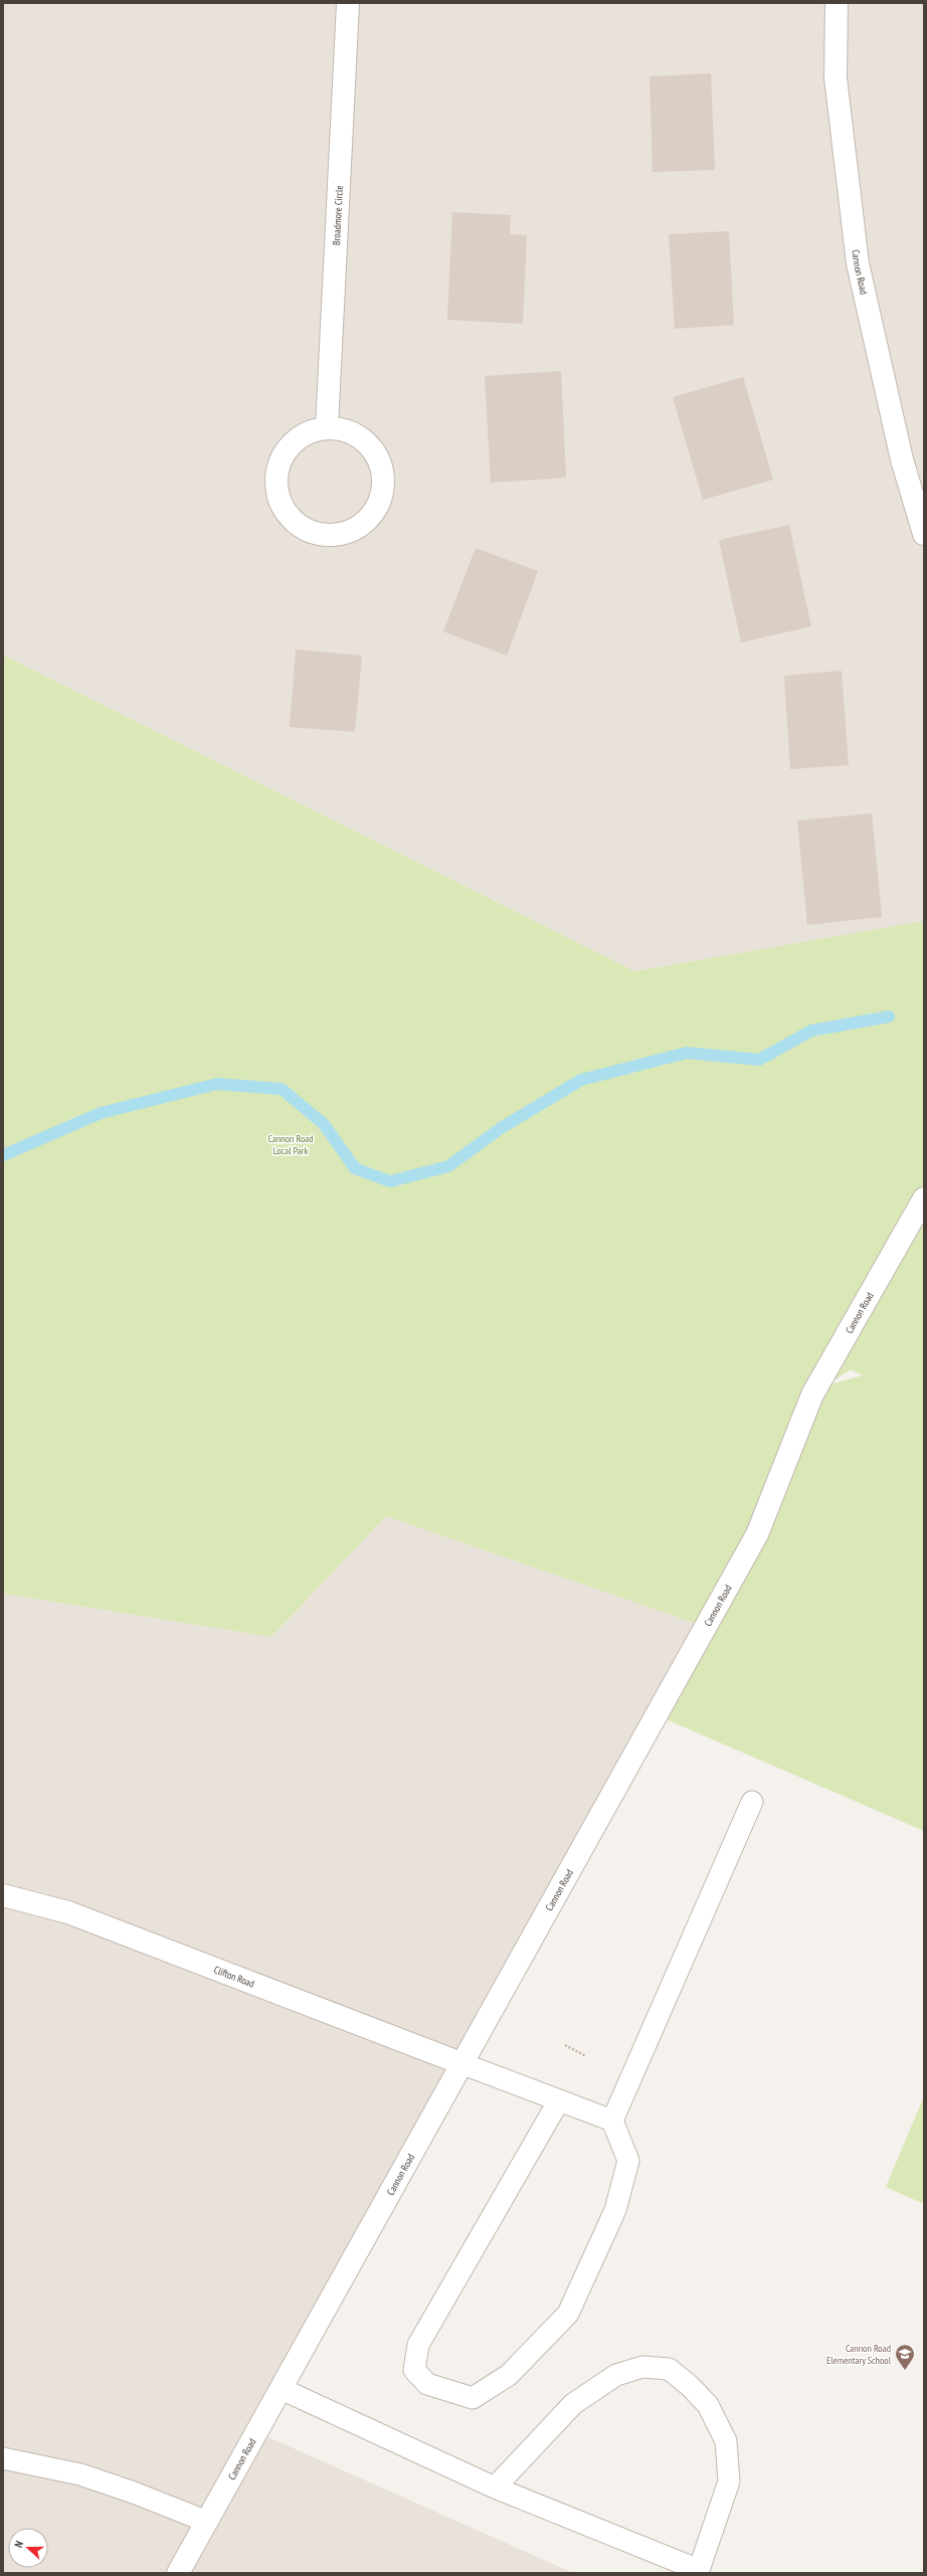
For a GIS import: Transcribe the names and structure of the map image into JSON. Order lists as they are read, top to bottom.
{
  "streets": {
    "street": ["Broadmore Circle", "Cannon Road", "Clifton Road"]
  },
  "crossings": [
    ["Cannon Road", "Clifton Road"]
  ],
  "parks": ["Cannon Road Local Park"],
  "places": {
    "school or university": ["Cannon Road Elementary School"]
  },
  "north": "left"
}
